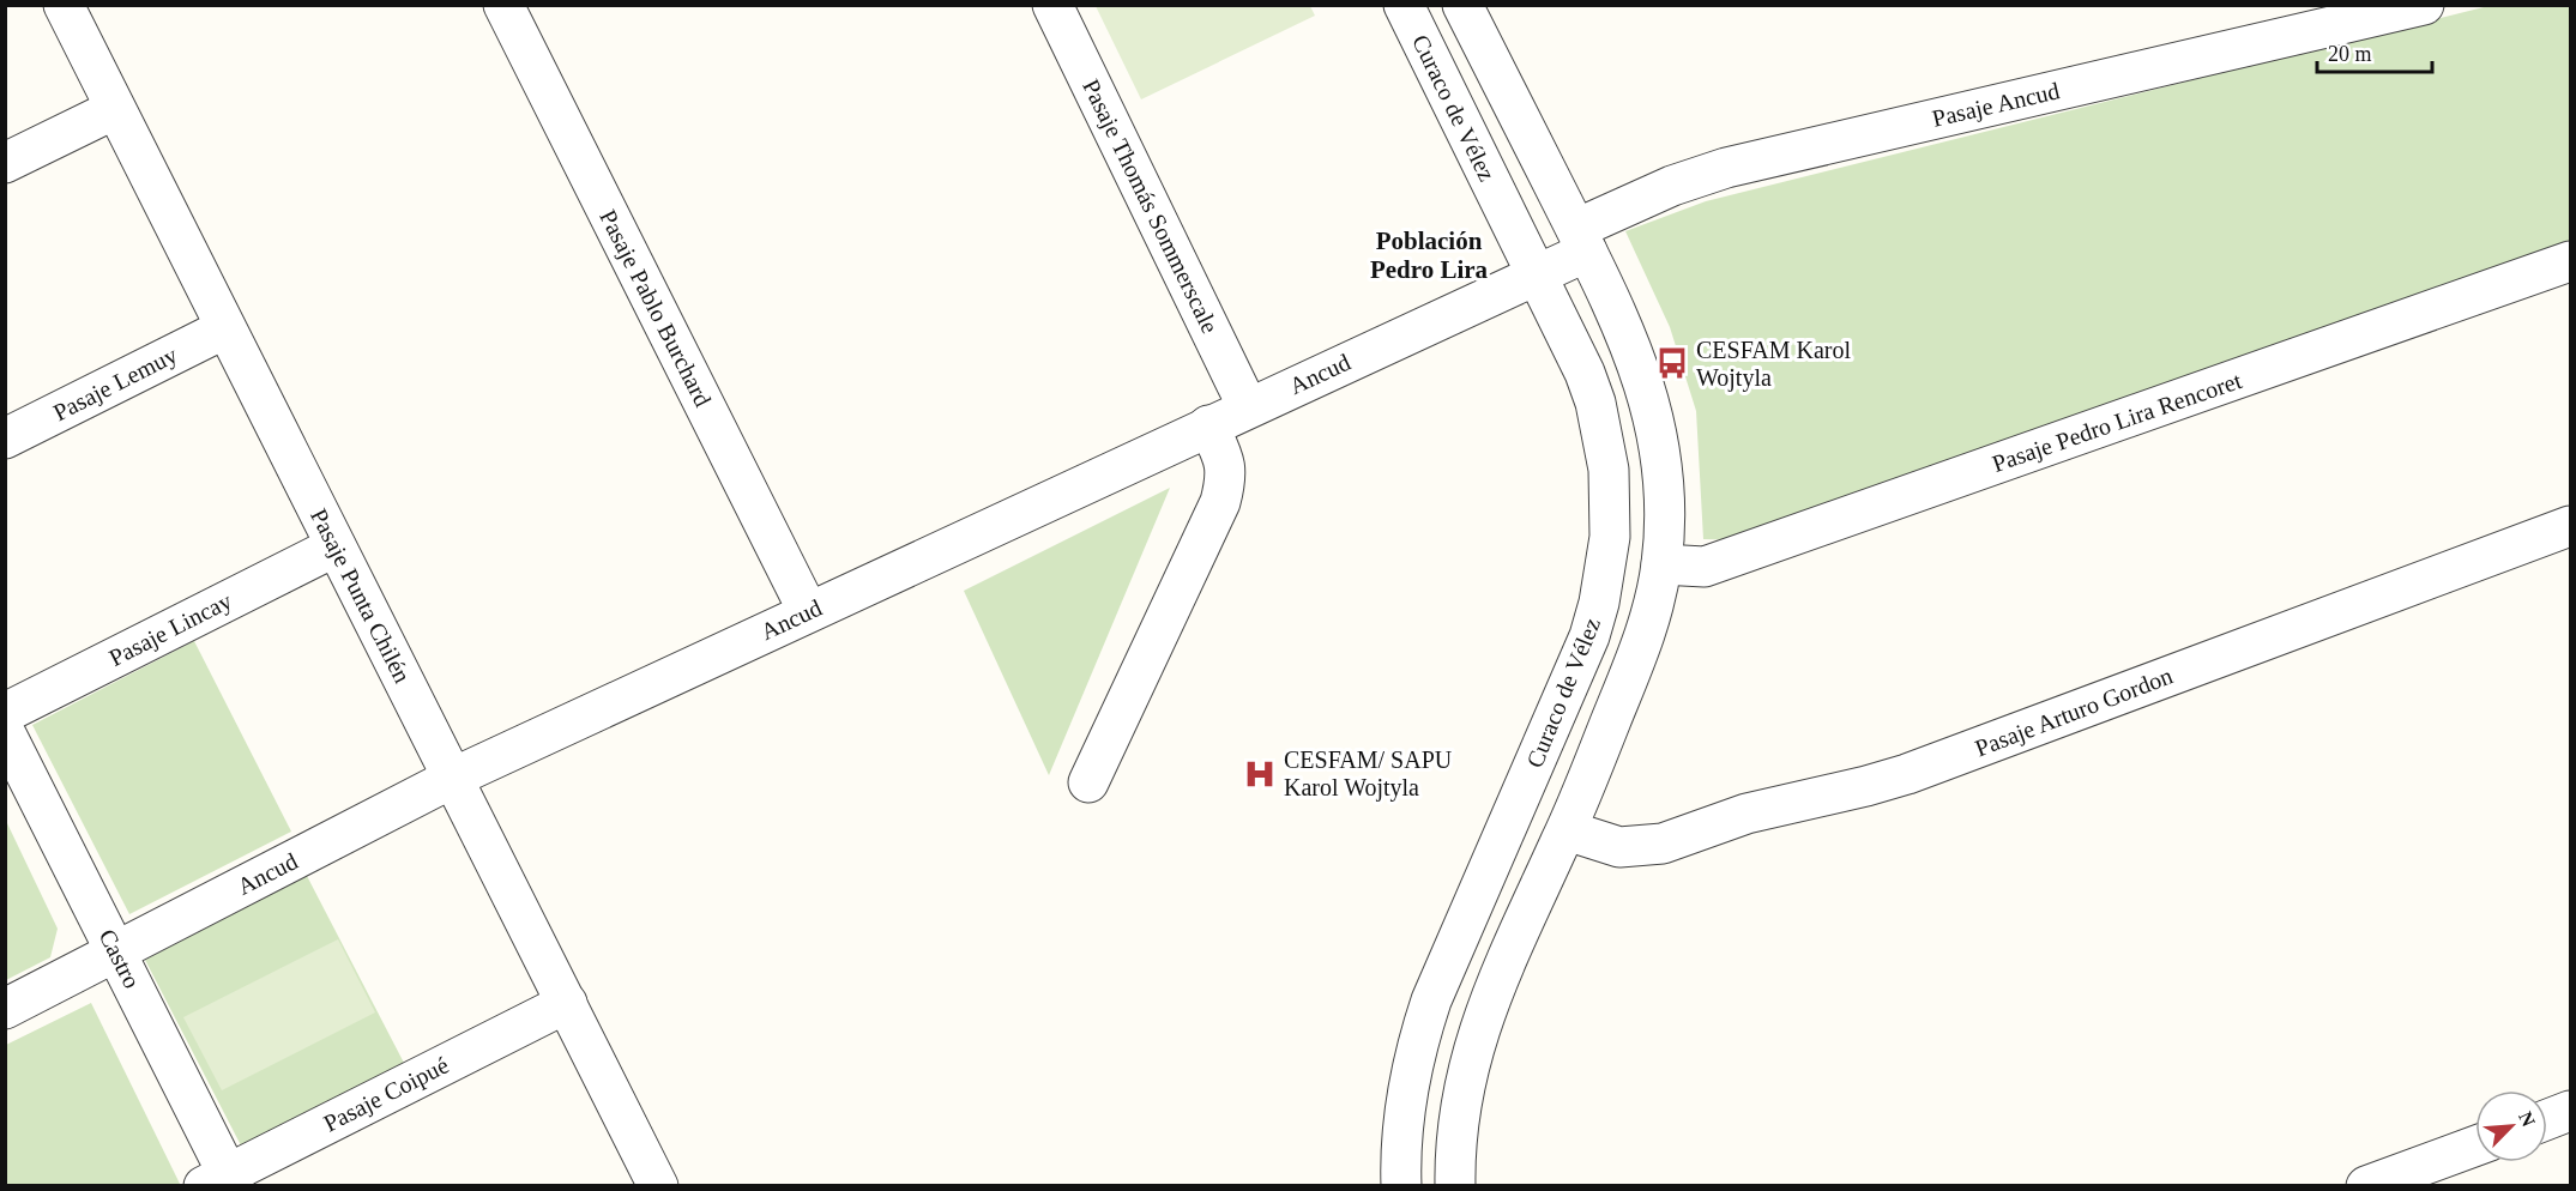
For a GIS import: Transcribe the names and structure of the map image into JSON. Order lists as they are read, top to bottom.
{
  "streets": {
    "street": [
      "Pasaje Ancud",
      "Curaco de Vélez",
      "Pasaje Thomás Sommerscale",
      "Pasaje Pablo Burchard",
      "Ancud",
      "Pasaje Lemuy",
      "Pasaje Pedro Lira Rencoret",
      "Pasaje Punta Chilén",
      "Pasaje Lincay",
      "Pasaje Arturo Gordon",
      "Castro",
      "Pasaje Coipué"
    ]
  },
  "crossings": [
    ["Pasaje Ancud", "Ancud"],
    ["Curaco de Vélez", "Ancud"],
    ["Pasaje Thomás Sommerscale", "Ancud"],
    ["Pasaje Pablo Burchard", "Ancud"],
    ["Ancud", "Pasaje Punta Chilén"],
    ["Ancud", "Castro"],
    ["Pasaje Lemuy", "Pasaje Punta Chilén"],
    ["Pasaje Punta Chilén", "Pasaje Lincay"],
    ["Pasaje Punta Chilén", "Pasaje Coipué"],
    ["Castro", "Pasaje Coipué"]
  ],
  "districts": ["Población Pedro Lira"],
  "places": {
    "bus stop": ["CESFAM Karol Wojtyla"],
    "hospital": ["CESFAM/ SAPU Karol Wojtyla"]
  },
  "scale_bar": "20 m",
  "north": "top right"
}
